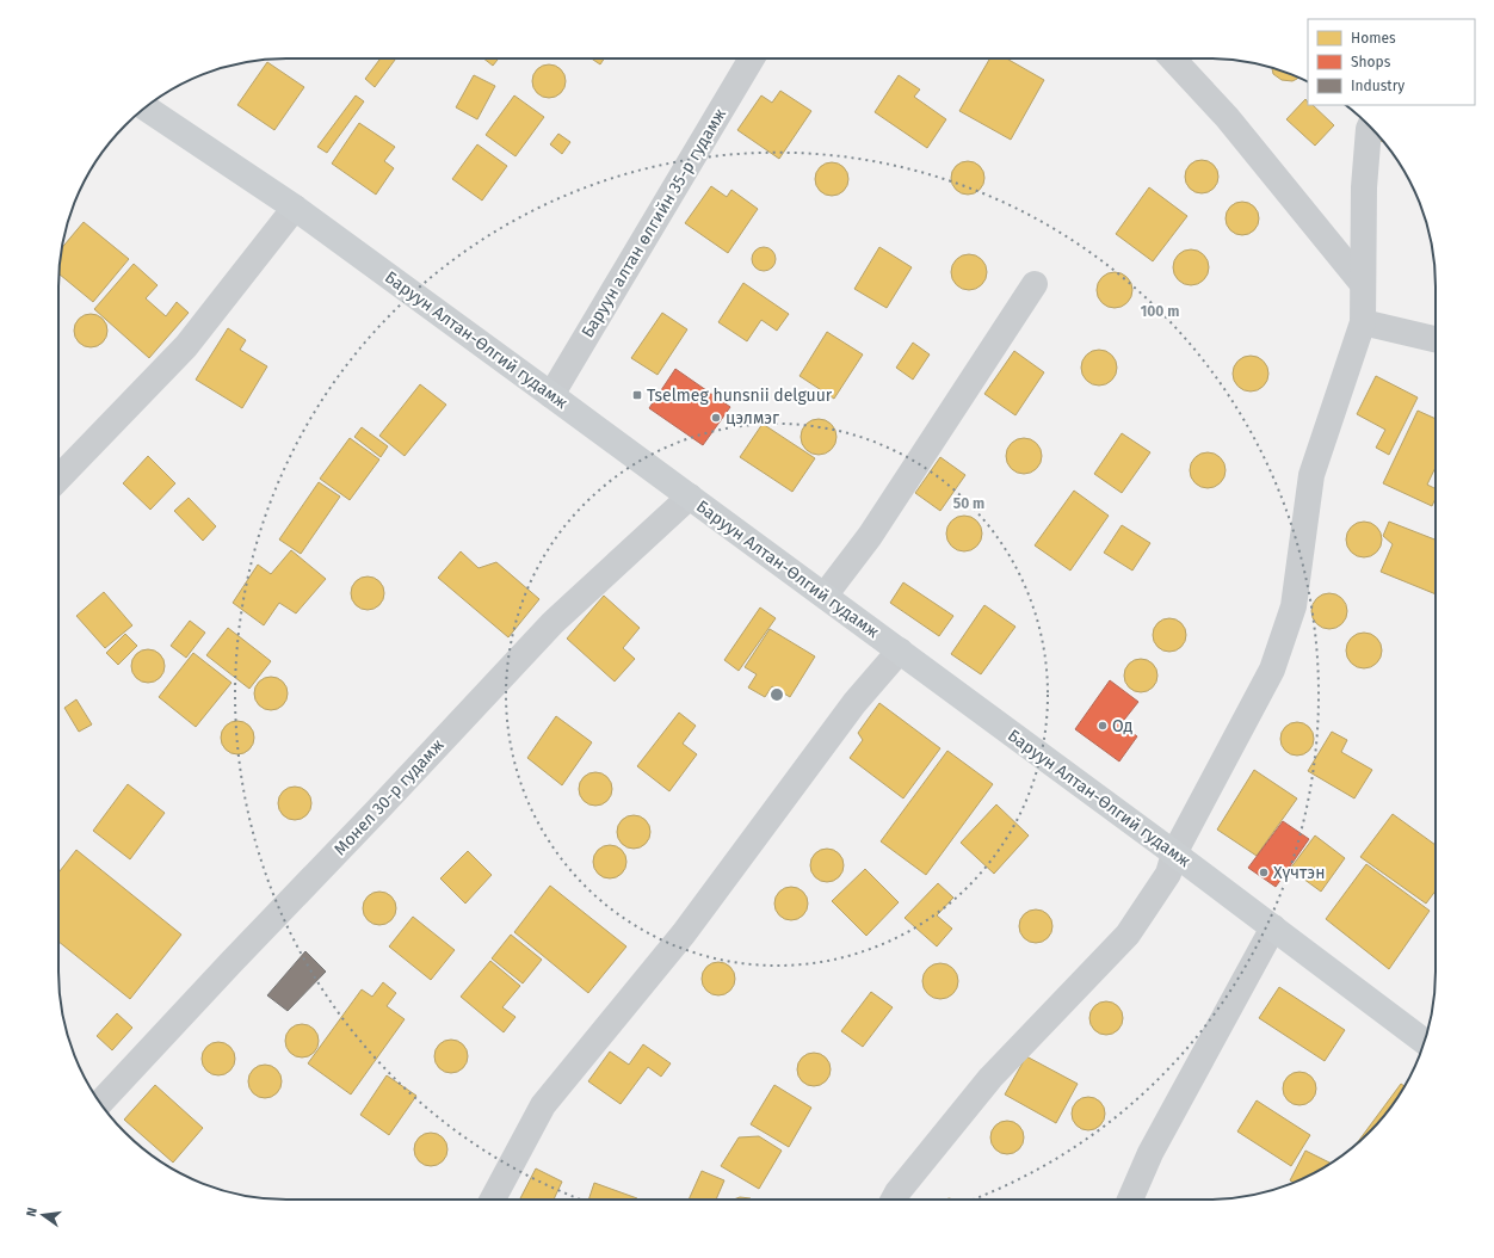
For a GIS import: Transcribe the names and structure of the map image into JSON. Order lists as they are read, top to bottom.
{
  "streets": {
    "main road": ["Баруун Алтан-Өлгий гудамж"],
    "street": ["Баруун алтан өлгийн 35-р гудамж", "Монел 30-р гудамж"]
  },
  "crossings": [
    ["Баруун алтан өлгийн 35-р гудамж", "Баруун Алтан-Өлгий гудамж"],
    ["Баруун Алтан-Өлгий гудамж", "Монел 30-р гудамж"]
  ],
  "places": {
    "transit": ["Tselmeg hunsnii delguur"],
    "other": ["цэлмэг", "Од", "Хүчтэн"]
  },
  "legend": ["Homes", "Shops", "Industry"],
  "north": "left",
  "rings": ["100 m", "50 m"]
}
